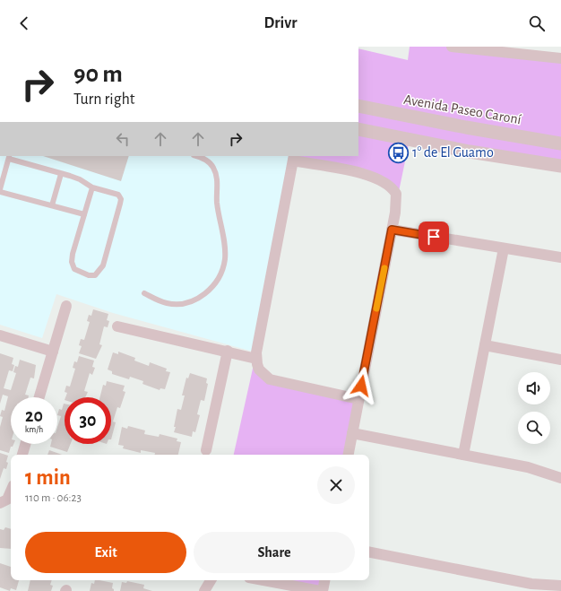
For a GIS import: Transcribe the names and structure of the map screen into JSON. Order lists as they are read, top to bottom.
{
  "streets": {
    "street": ["Avenida Paseo Caroní"]
  },
  "places": {
    "bus stop": ["1° de El Guamo"]
  },
  "page": {
    "header": "Drivr",
    "turn": ["90 m", "Turn right"],
    "speed": "20 km/h",
    "limit": "30",
    "heading": ["1 min", "110 m · 06:23"],
    "buttons": ["Exit", "Share"]
  }
}
